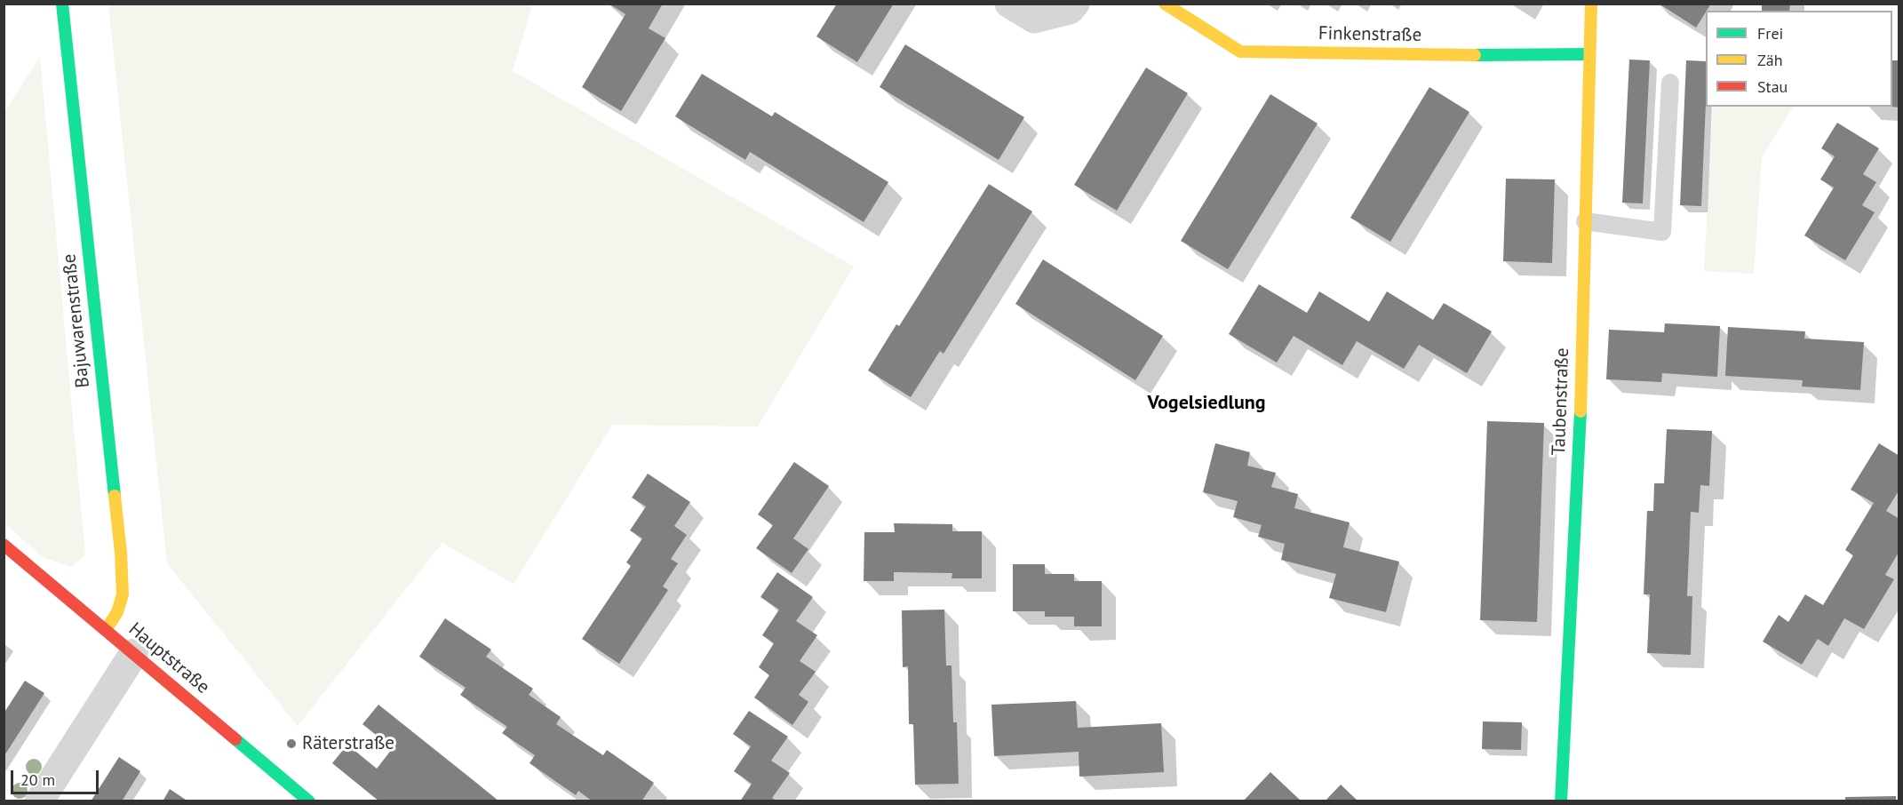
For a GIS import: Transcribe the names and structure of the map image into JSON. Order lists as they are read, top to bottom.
{
  "streets": {
    "street": [
      "Finkenstraße",
      "Bajuwarenstraße",
      "Taubenstraße",
      "Hauptstraße"
    ]
  },
  "crossings": [
    ["Finkenstraße", "Taubenstraße"],
    ["Bajuwarenstraße", "Hauptstraße"]
  ],
  "districts": ["Vogelsiedlung"],
  "places": ["Räterstraße"],
  "legend": ["Frei", "Zäh", "Stau"],
  "scale_bar": "20 m"
}
